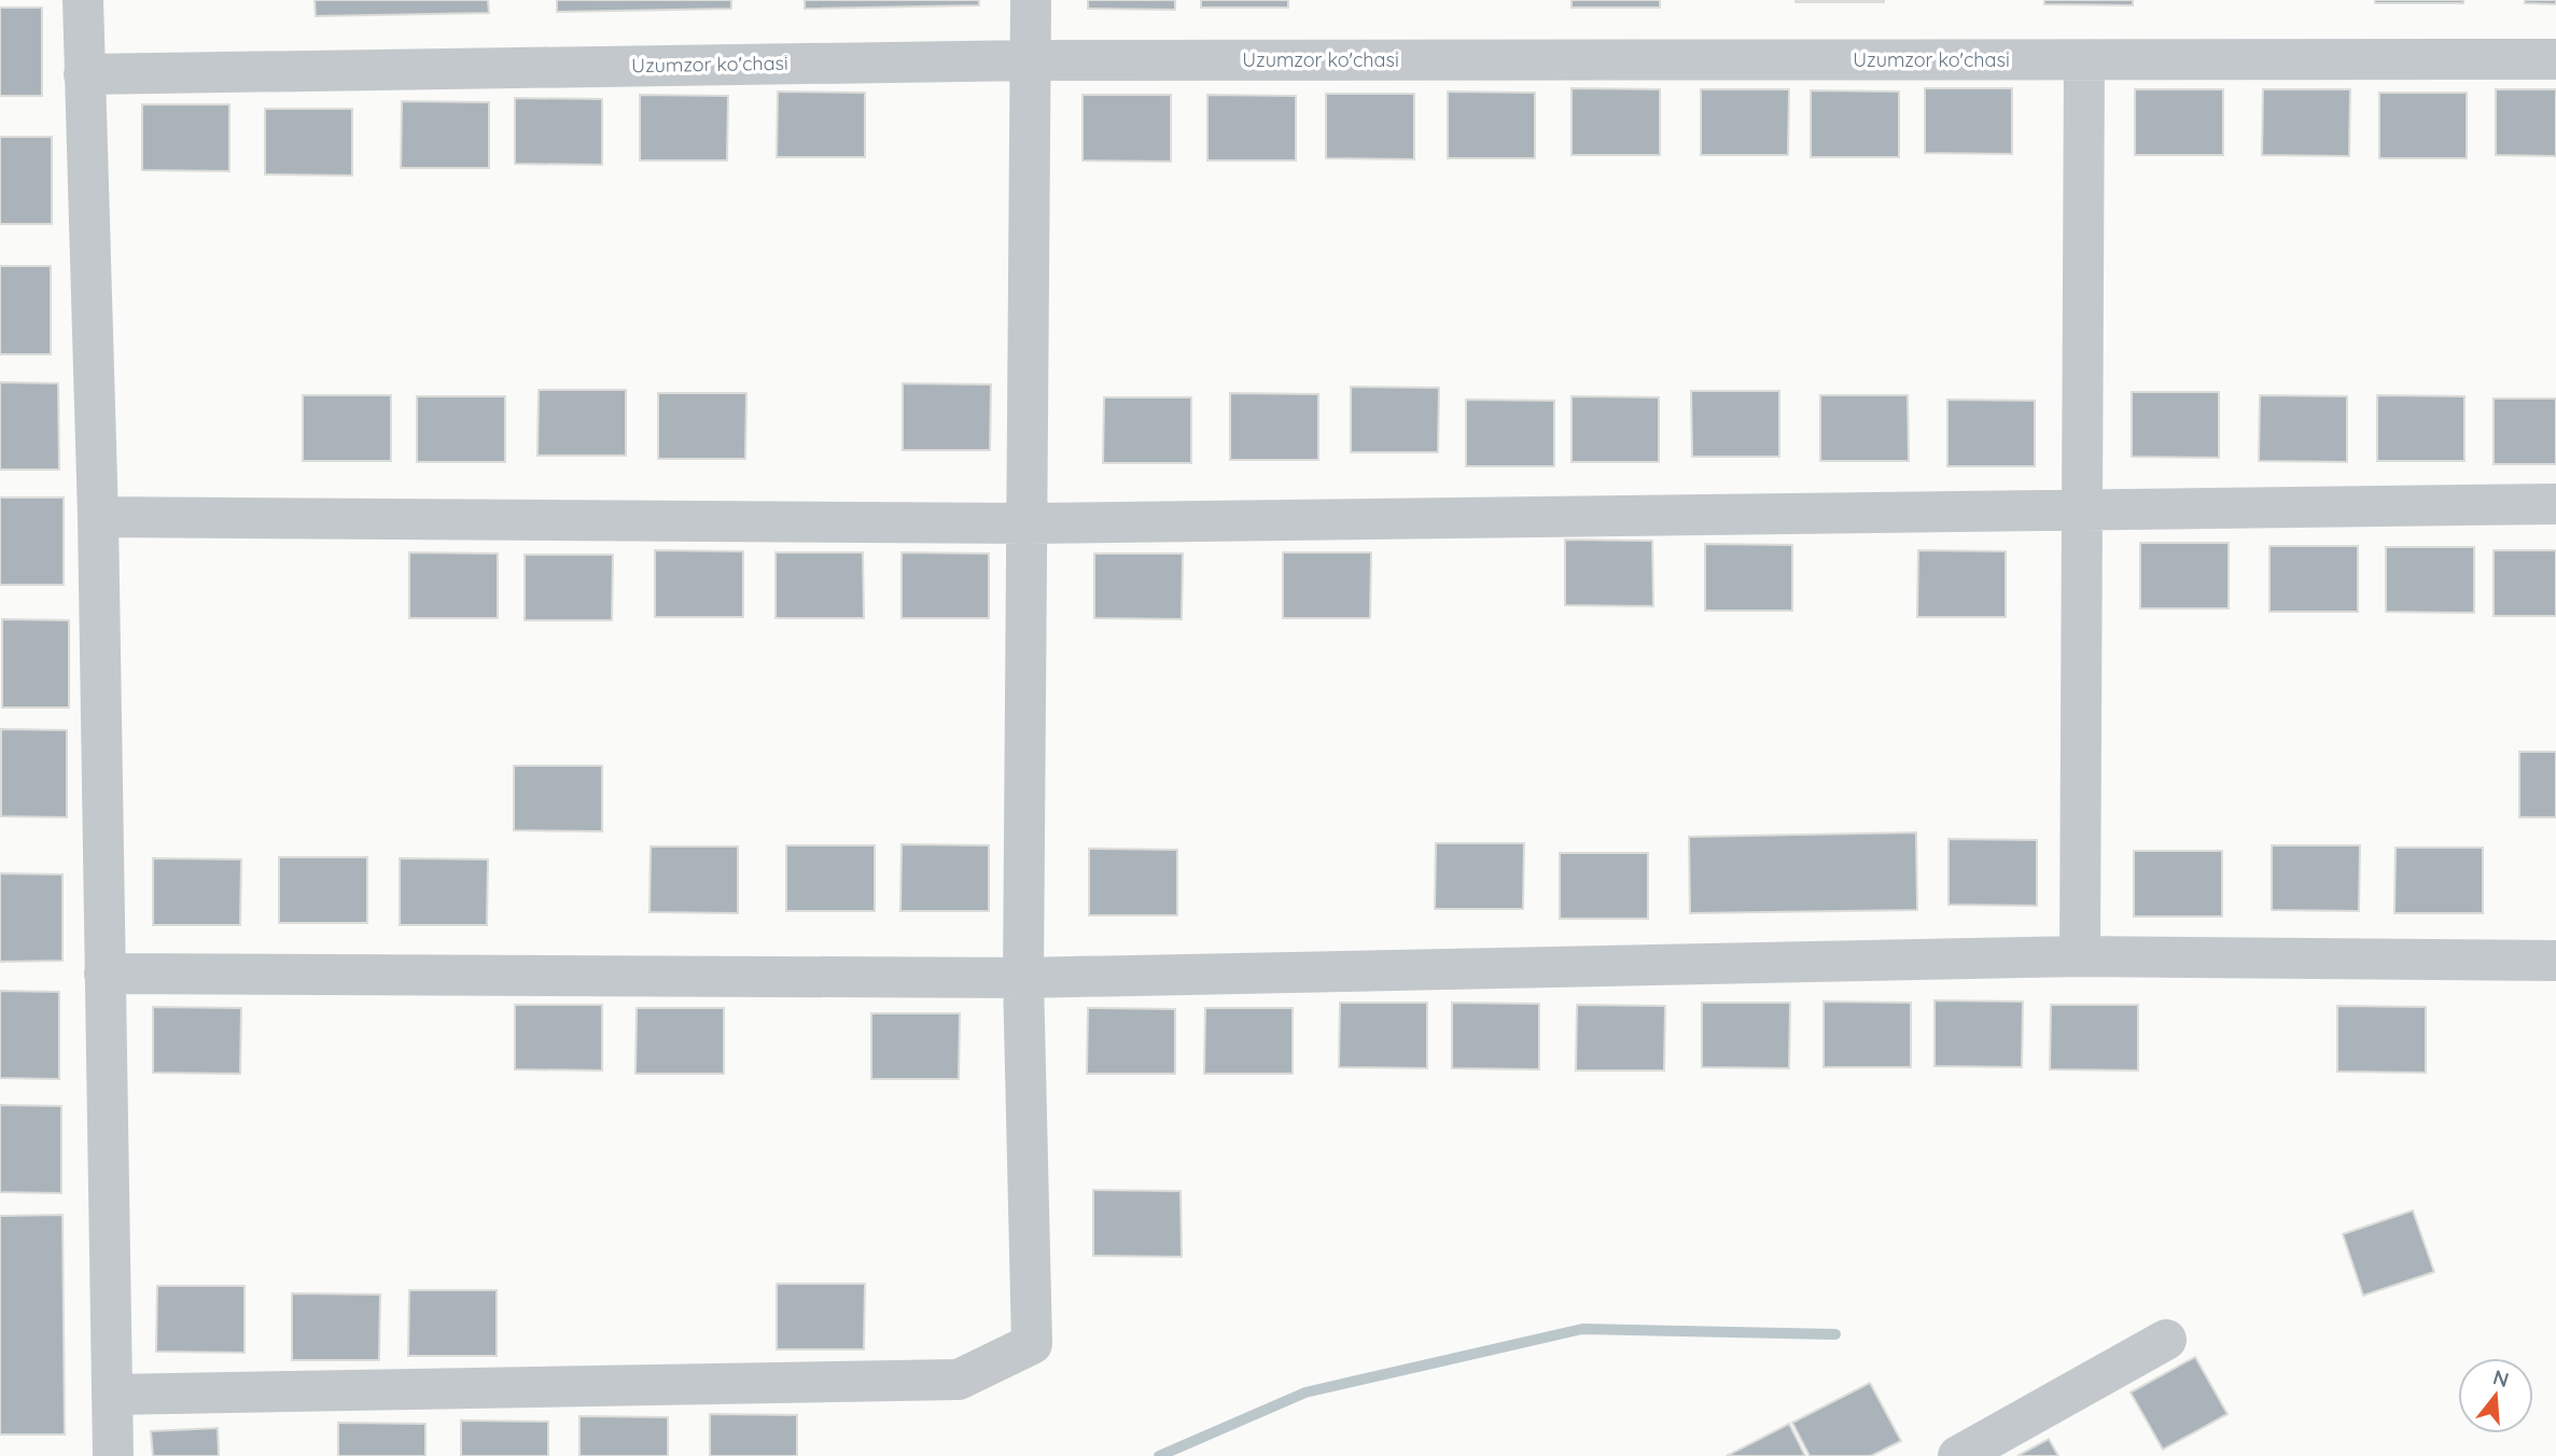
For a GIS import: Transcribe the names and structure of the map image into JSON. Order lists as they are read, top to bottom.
{
  "streets": {
    "street": ["Uzumzor ko'chasi"]
  },
  "north": "top"
}
